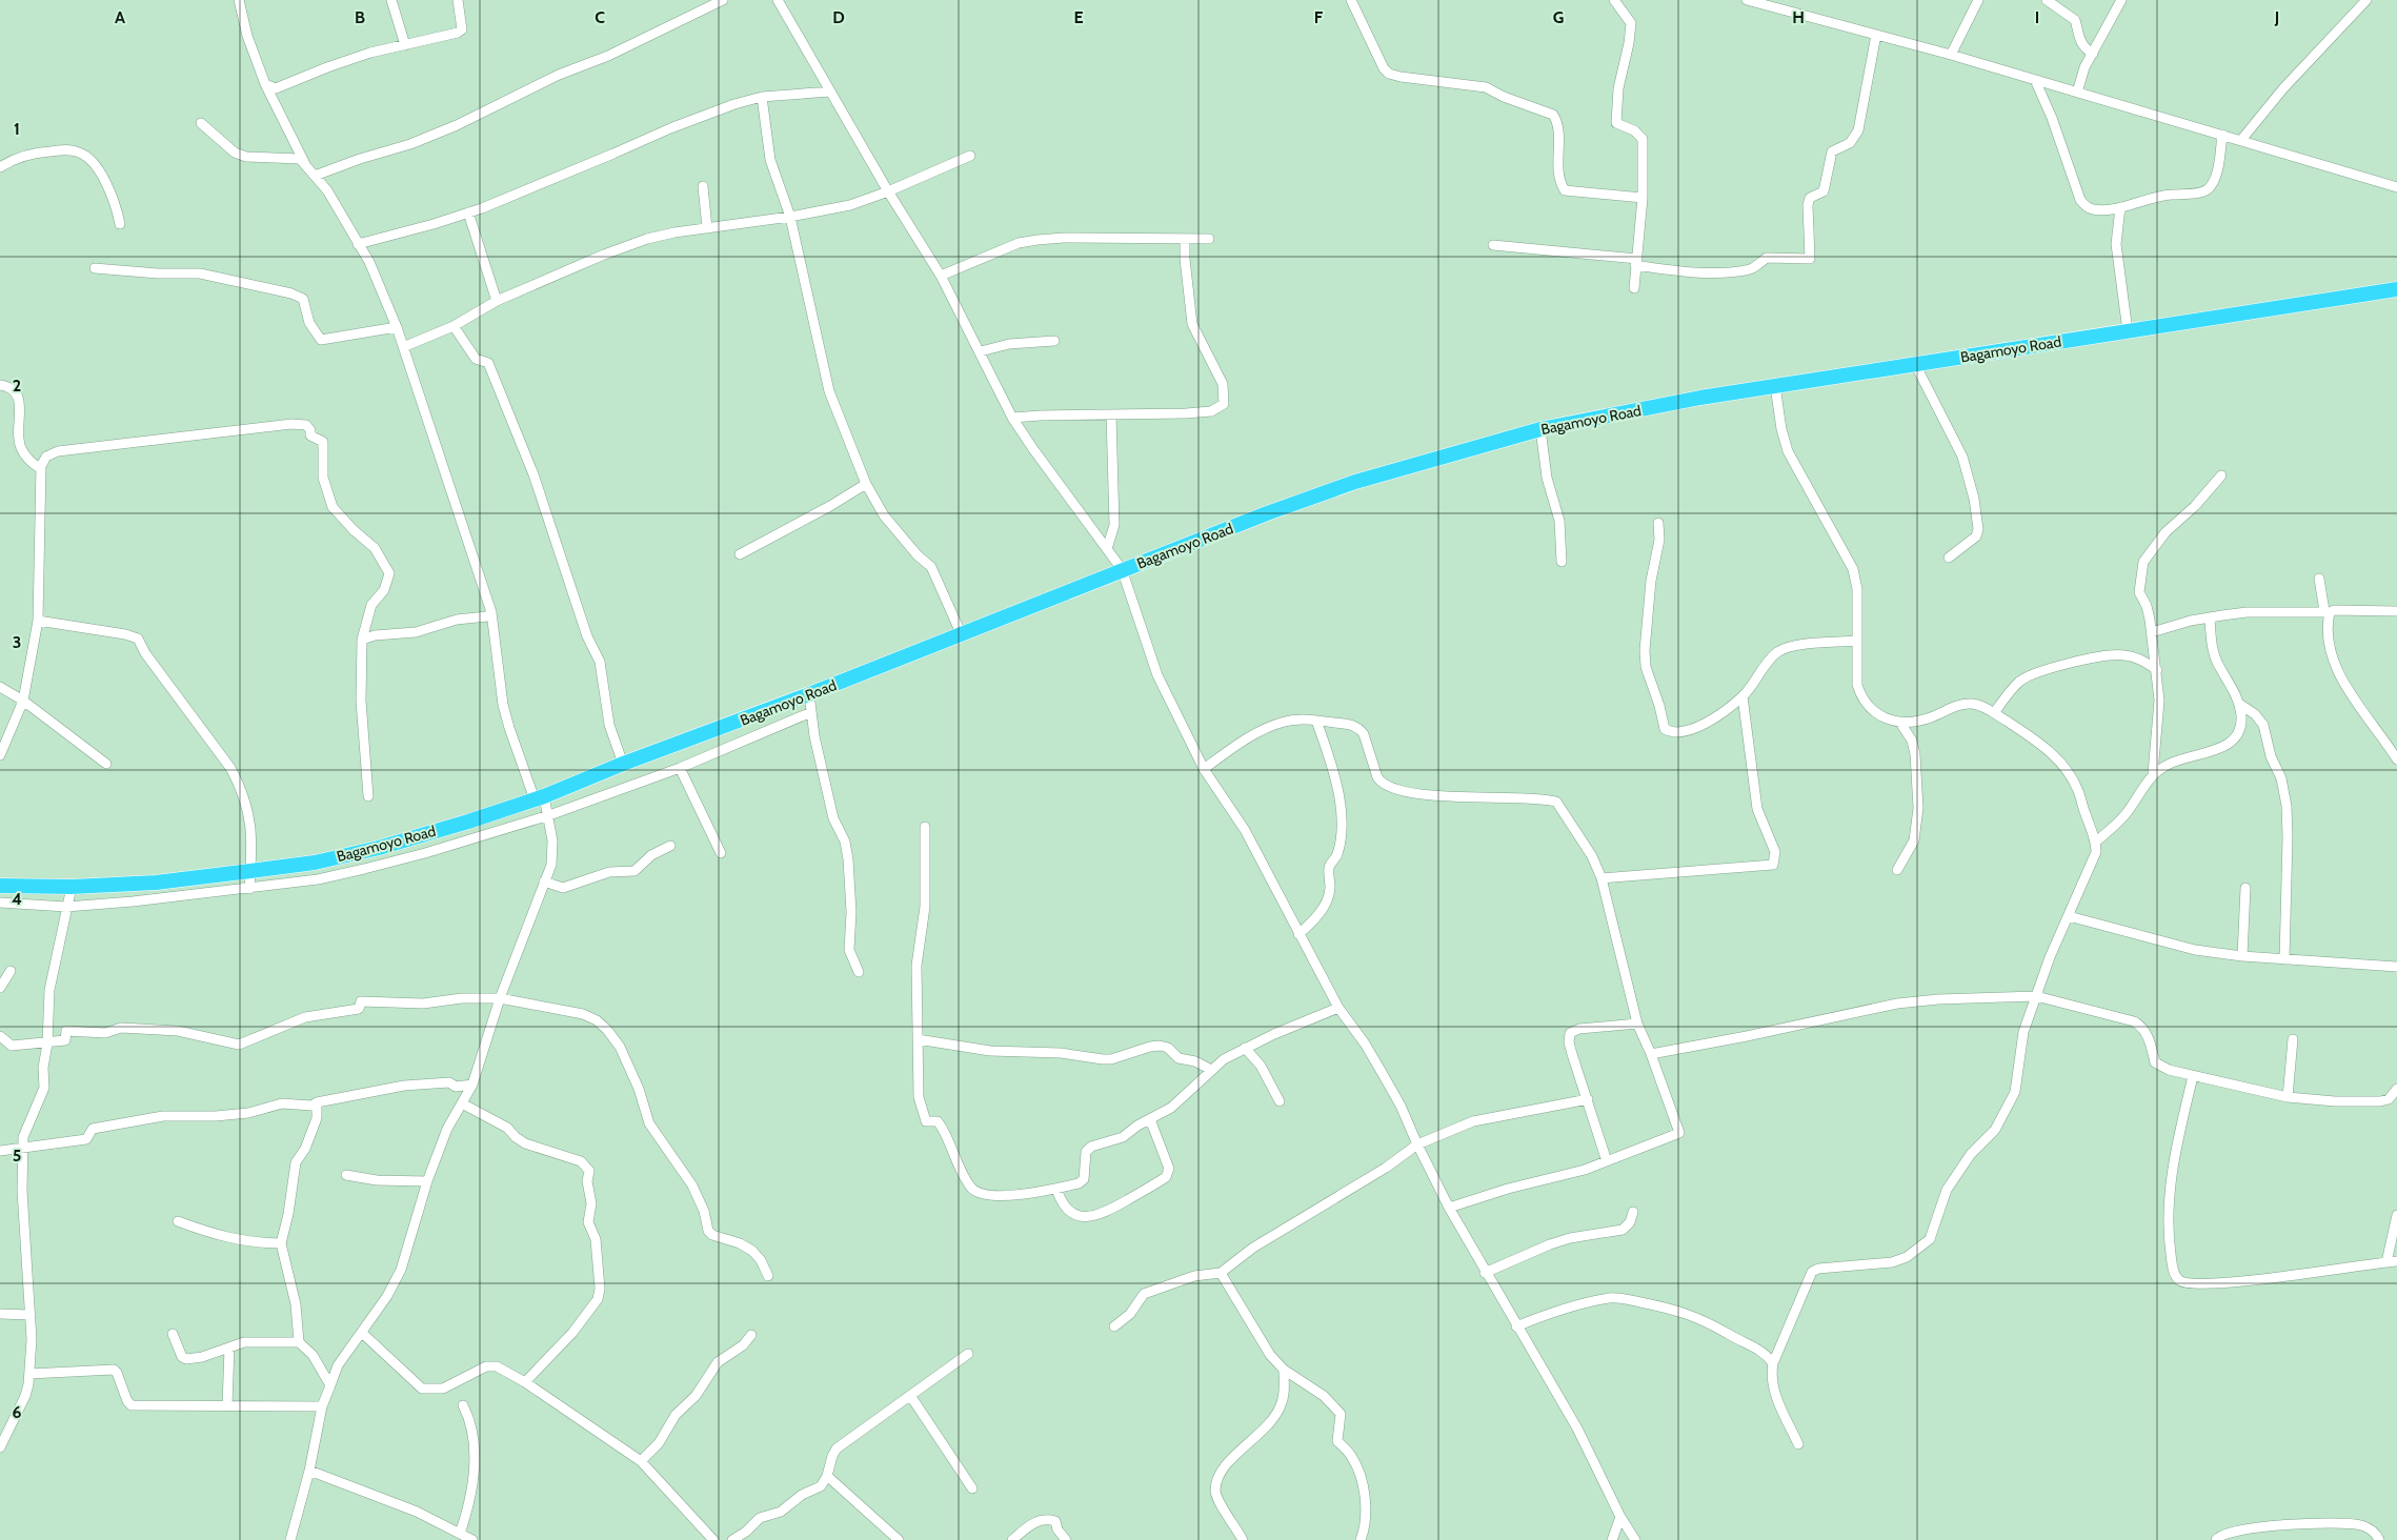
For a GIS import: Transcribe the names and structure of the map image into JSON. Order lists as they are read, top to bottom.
{
  "streets": {
    "highway": ["Bagamoyo Road"]
  },
  "grid": {
    "columns": [
      "A",
      "B",
      "C",
      "D",
      "E",
      "F",
      "G",
      "H",
      "I",
      "J"
    ],
    "rows": [
      "1",
      "2",
      "3",
      "4",
      "5",
      "6"
    ]
  }
}
